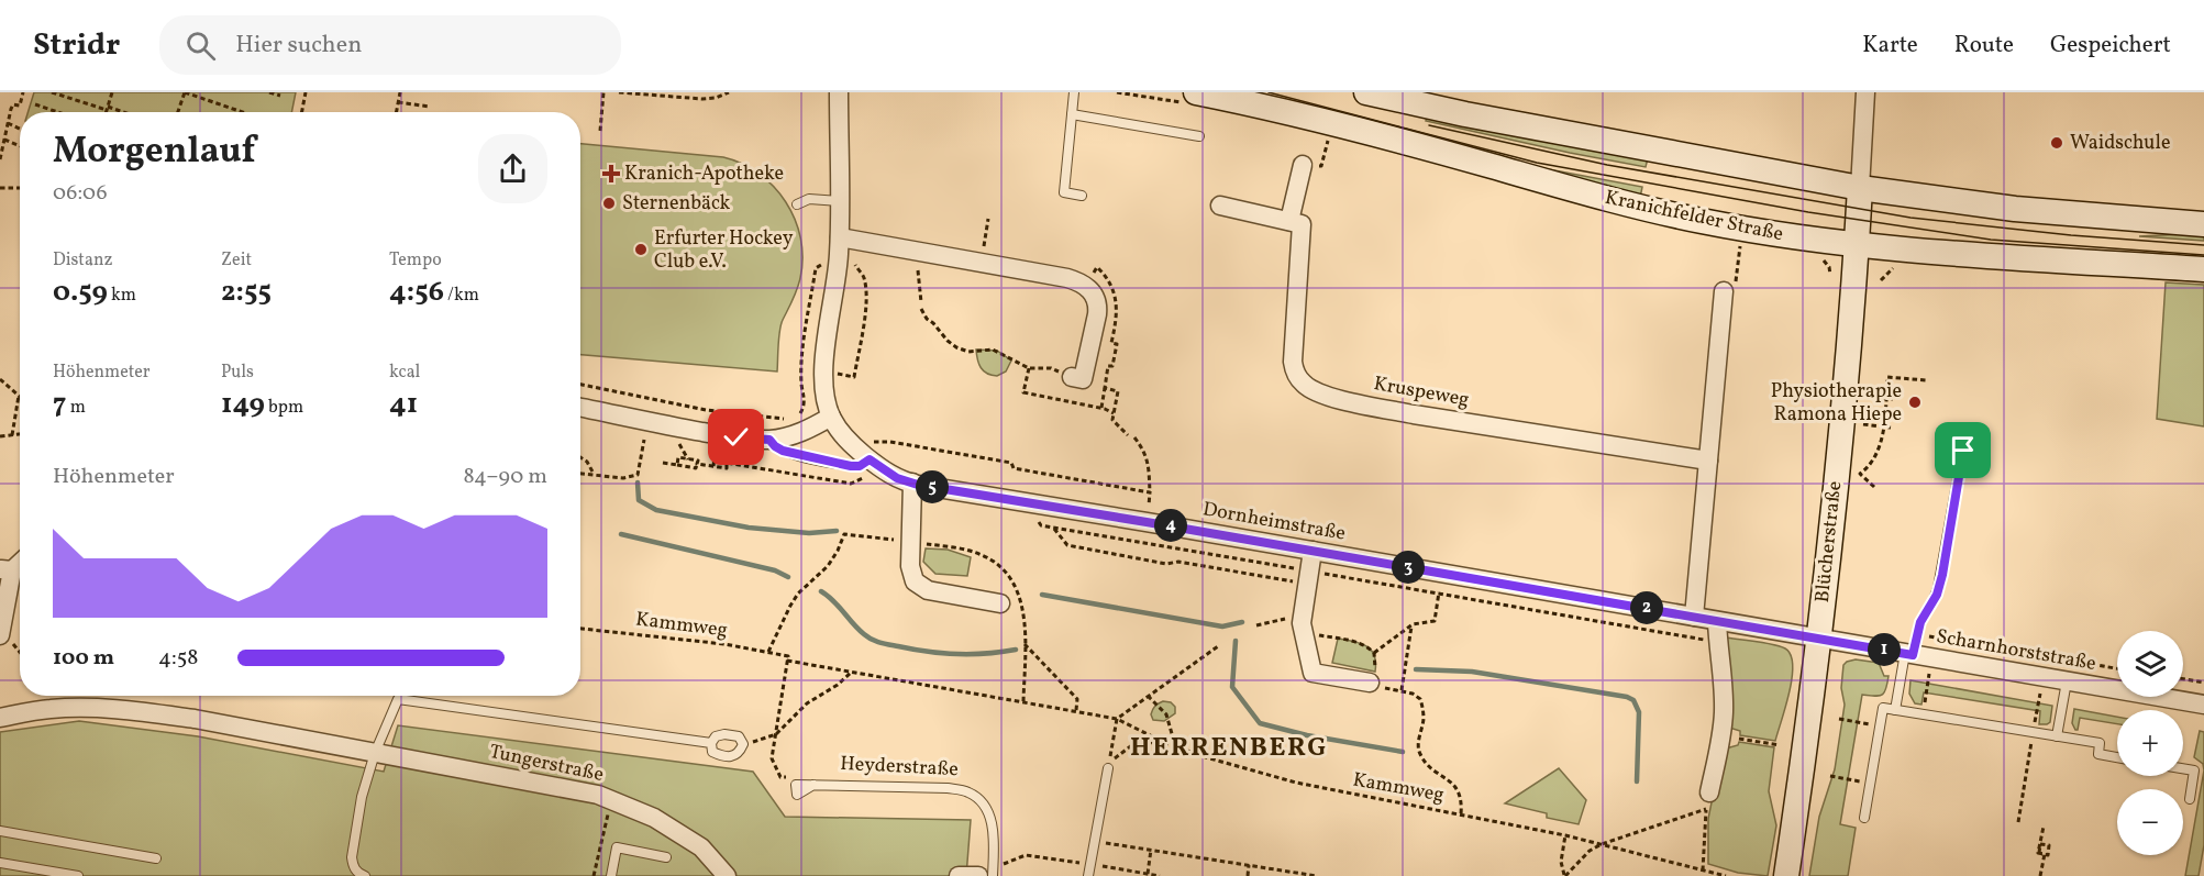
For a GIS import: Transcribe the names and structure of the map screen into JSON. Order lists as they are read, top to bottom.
{
  "streets": {
    "main road": ["Kranichfelder Straße", "Blücherstraße"],
    "street": [
      "Kruspeweg",
      "Dornheimstraße",
      "Scharnhorststraße",
      "Tungerstraße"
    ],
    "lane": ["Heyderstraße"],
    "path": ["Kammweg"]
  },
  "crossings": [
    ["Kranichfelder Straße", "Blücherstraße"],
    ["Dornheimstraße", "Blücherstraße"],
    ["Dornheimstraße", "Scharnhorststraße"],
    ["Blücherstraße", "Scharnhorststraße"]
  ],
  "districts": ["HERRENBERG"],
  "places": {
    "other": [
      "Waidschule",
      "Sternenbäck",
      "Erfurter Hockey Club e.V.",
      "Physiotherapie Ramona Hiepe"
    ],
    "health": ["Kranich-Apotheke"]
  },
  "page": {
    "header": "Stridr",
    "search": "Hier suchen",
    "nav": ["Karte", "Route", "Gespeichert"],
    "heading": ["Morgenlauf", "06:06"],
    "stats": [
      ["Distanz", "0.59 km"],
      ["Zeit", "2:55"],
      ["Tempo", "4:56 /km"],
      ["Höhenmeter", "7 m"],
      ["Puls", "149 bpm"],
      ["kcal", "41"]
    ],
    "chart": ["Höhenmeter", "84–90 m"],
    "pins": [
      "5",
      "4",
      "3",
      "2",
      "1"
    ],
    "map_buttons": ["+", "−"],
    "list": [
      {
        "name": "100 m",
        "note": "4:58"
      }
    ]
  }
}
